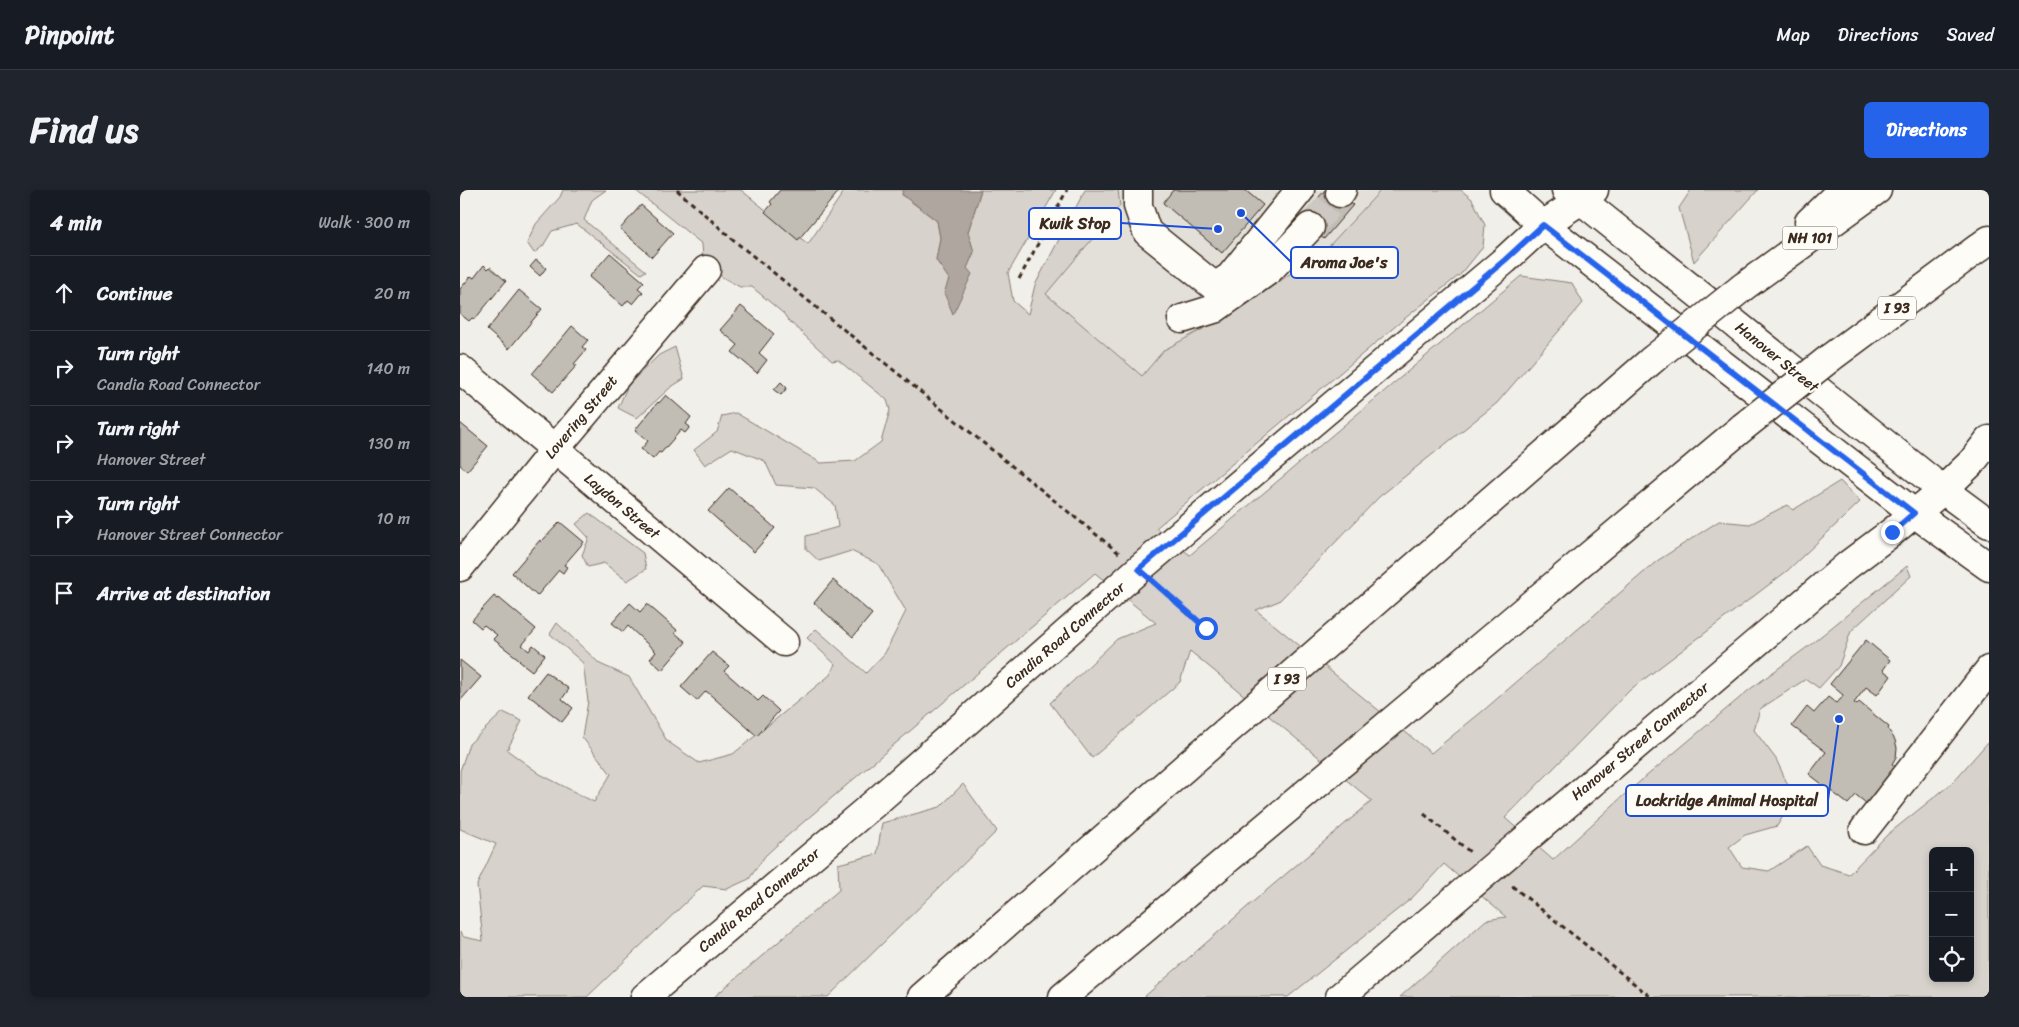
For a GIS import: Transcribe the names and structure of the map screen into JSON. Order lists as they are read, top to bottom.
{
  "streets": {
    "main road": [
      "NH 101",
      "I 93",
      "Hanover Street",
      "Lovering Street",
      "Laydon Street",
      "Candia Road Connector",
      "Hanover Street Connector"
    ]
  },
  "crossings": [
    ["NH 101", "I 93"],
    ["Hanover Street", "Candia Road Connector"],
    ["Hanover Street", "Hanover Street Connector"],
    ["Lovering Street", "Laydon Street"]
  ],
  "places": ["Aroma Joe's", "Kwik Stop", "Lockridge Animal Hospital"],
  "page": {
    "header": "Pinpoint",
    "nav": ["Map", "Directions", "Saved"],
    "title": "Find us",
    "buttons": "Directions",
    "heading": ["4 min", "Walk · 300 m"],
    "list": [
      ["Continue", "20 m"],
      ["Turn right", "Candia Road Connector", "140 m"],
      ["Turn right", "Hanover Street", "130 m"],
      ["Turn right", "Hanover Street Connector", "10 m"],
      "Arrive at destination"
    ],
    "map_buttons": ["+", "−"]
  }
}
